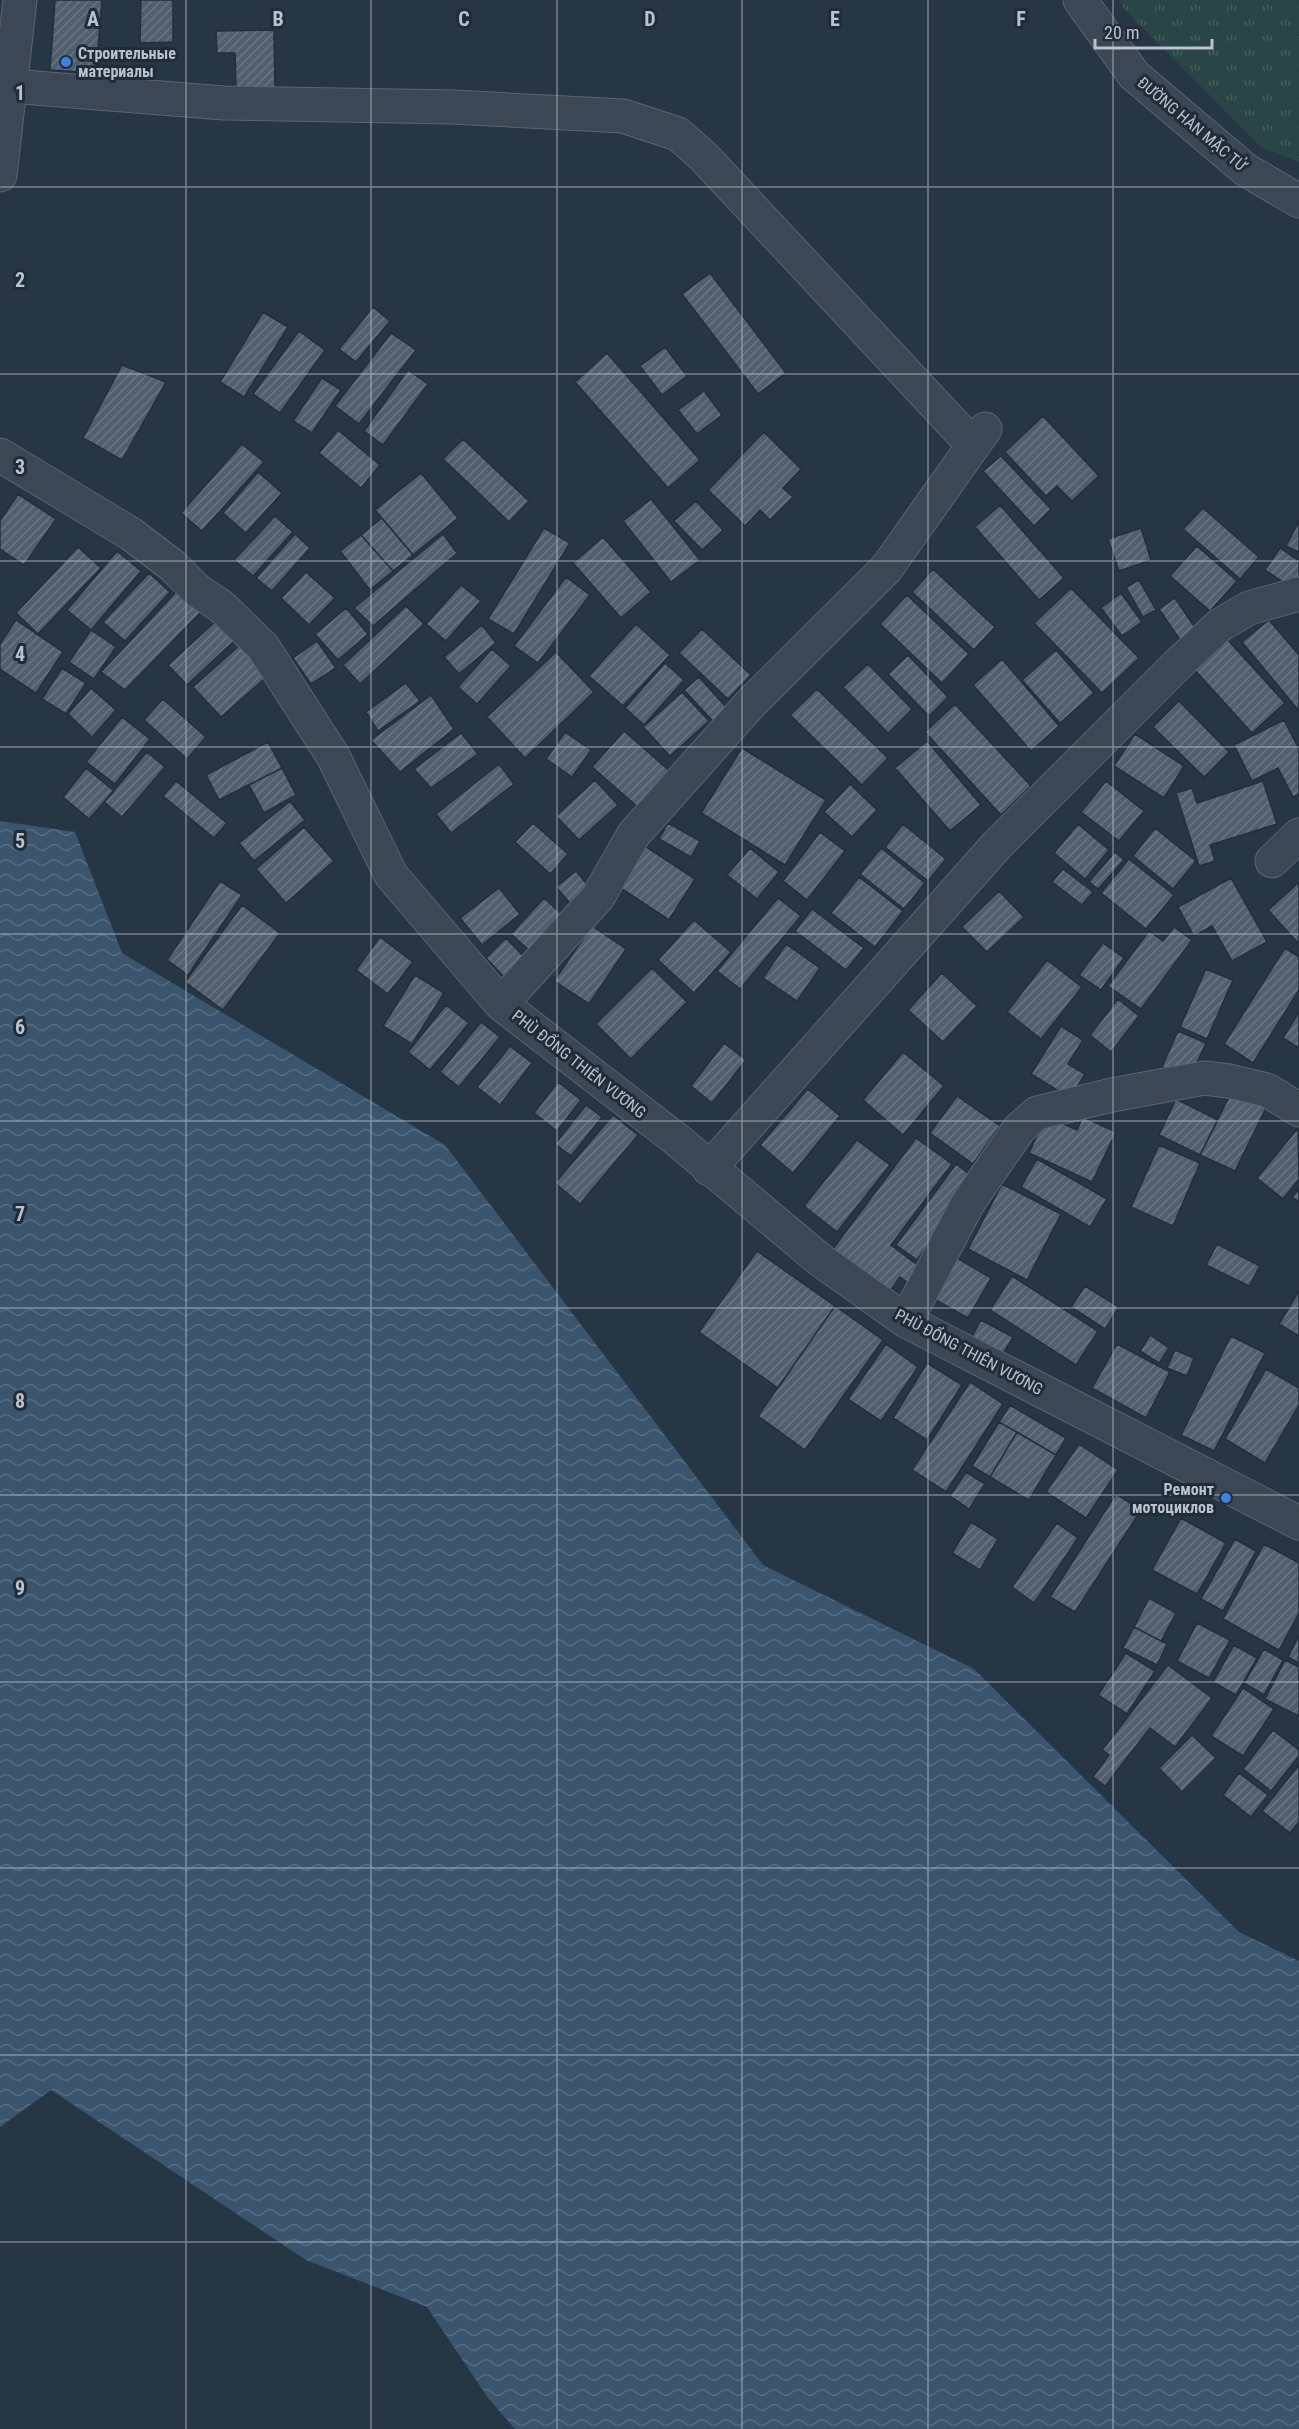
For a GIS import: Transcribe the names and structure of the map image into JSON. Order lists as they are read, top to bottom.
{
  "streets": {
    "street": ["ĐƯỜNG HÀN MẶC TỬ", "PHÙ ĐỔNG THIÊN VƯƠNG"]
  },
  "places": ["Строительные материалы", "Ремонт мотоциклов"],
  "scale_bar": "20 m",
  "grid": {
    "columns": [
      "A",
      "B",
      "C",
      "D",
      "E",
      "F"
    ],
    "rows": [
      "1",
      "2",
      "3",
      "4",
      "5",
      "6",
      "7",
      "8",
      "9"
    ]
  }
}
